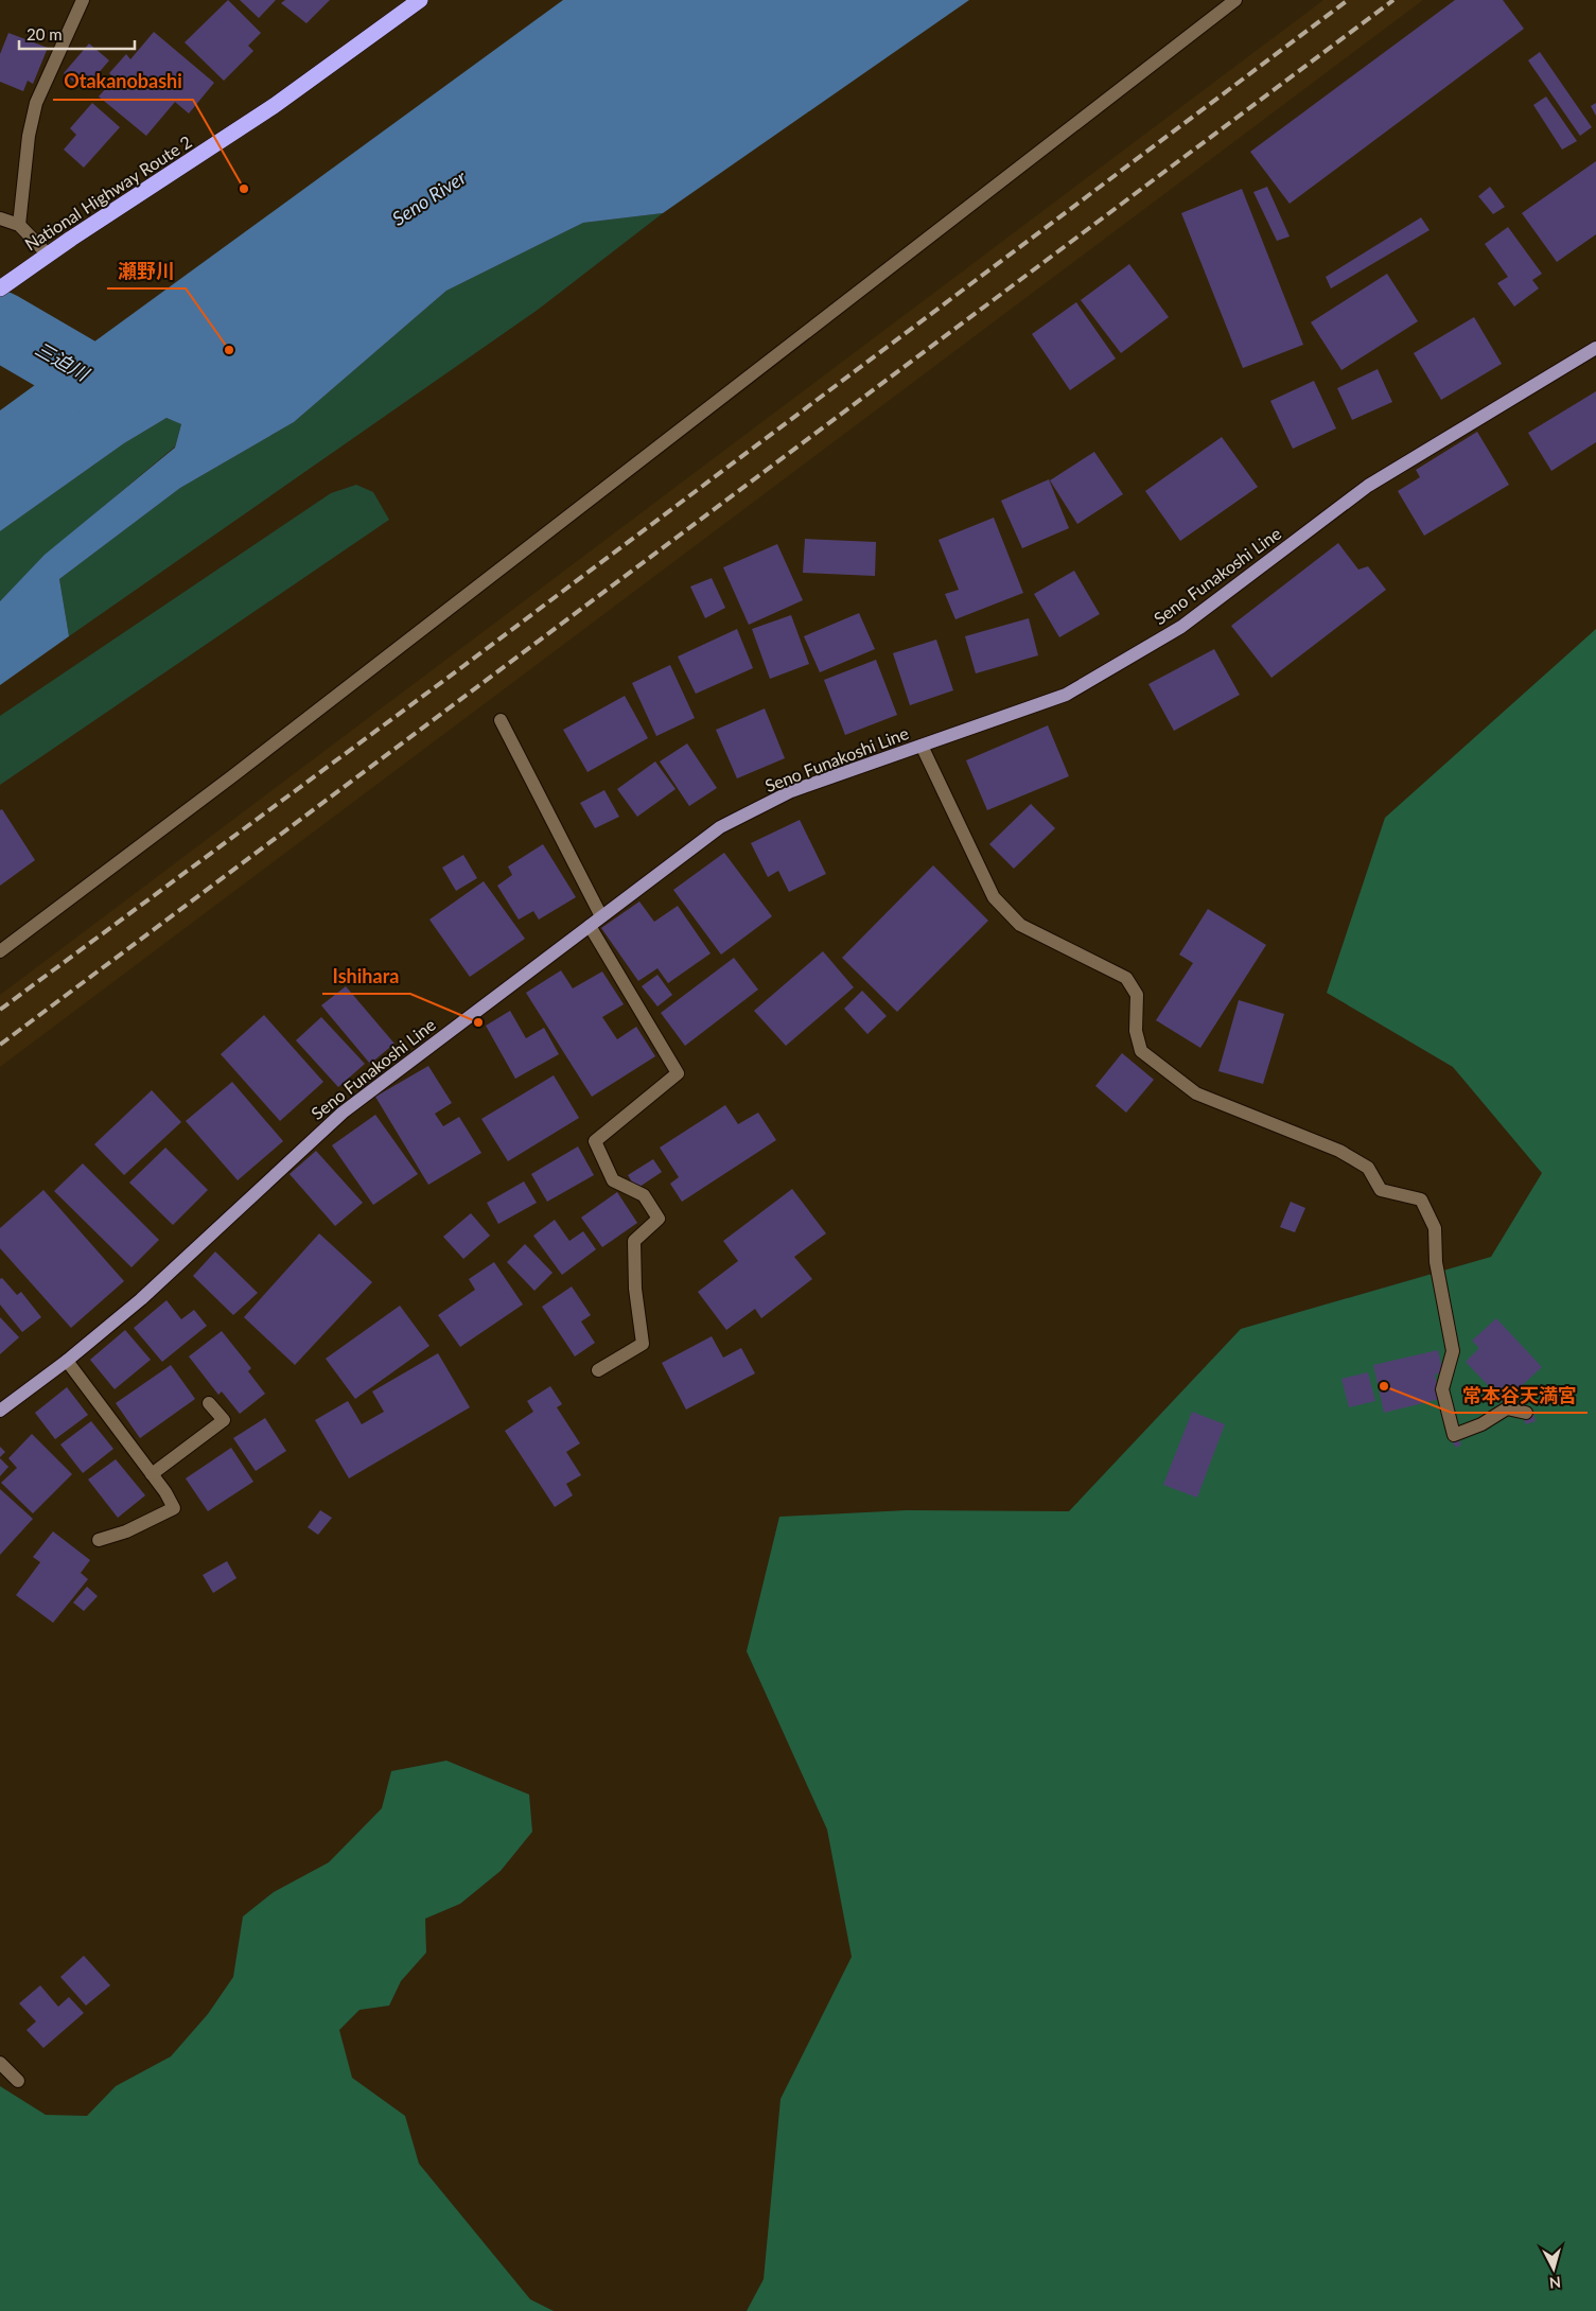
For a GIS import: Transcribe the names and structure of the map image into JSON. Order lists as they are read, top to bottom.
{
  "streets": {
    "highway": ["National Highway Route 2"],
    "main road": ["Seno Funakoshi Line"]
  },
  "water": ["Seno River", "三迫川"],
  "places": [
    "Otakanobashi",
    "瀬野川",
    "Ishihara",
    "常本谷天満宮"
  ],
  "scale_bar": "20 m",
  "north": "bottom"
}
